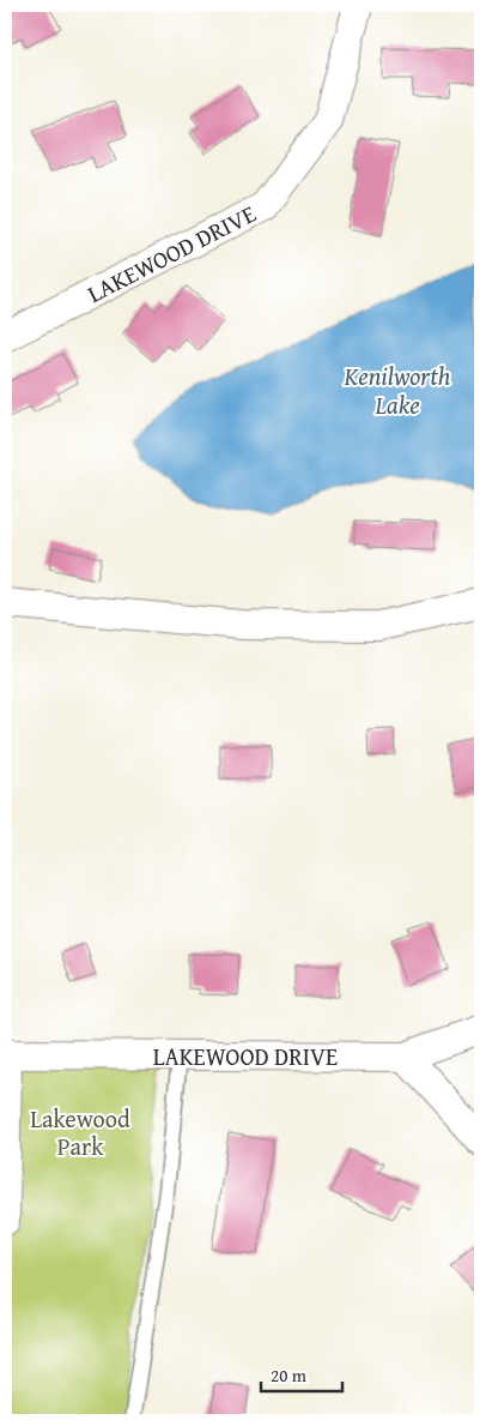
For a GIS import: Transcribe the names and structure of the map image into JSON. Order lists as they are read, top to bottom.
{
  "streets": {
    "street": ["LAKEWOOD DRIVE"]
  },
  "water": ["Kenilworth Lake"],
  "parks": ["Lakewood Park"],
  "scale_bar": "20 m"
}
